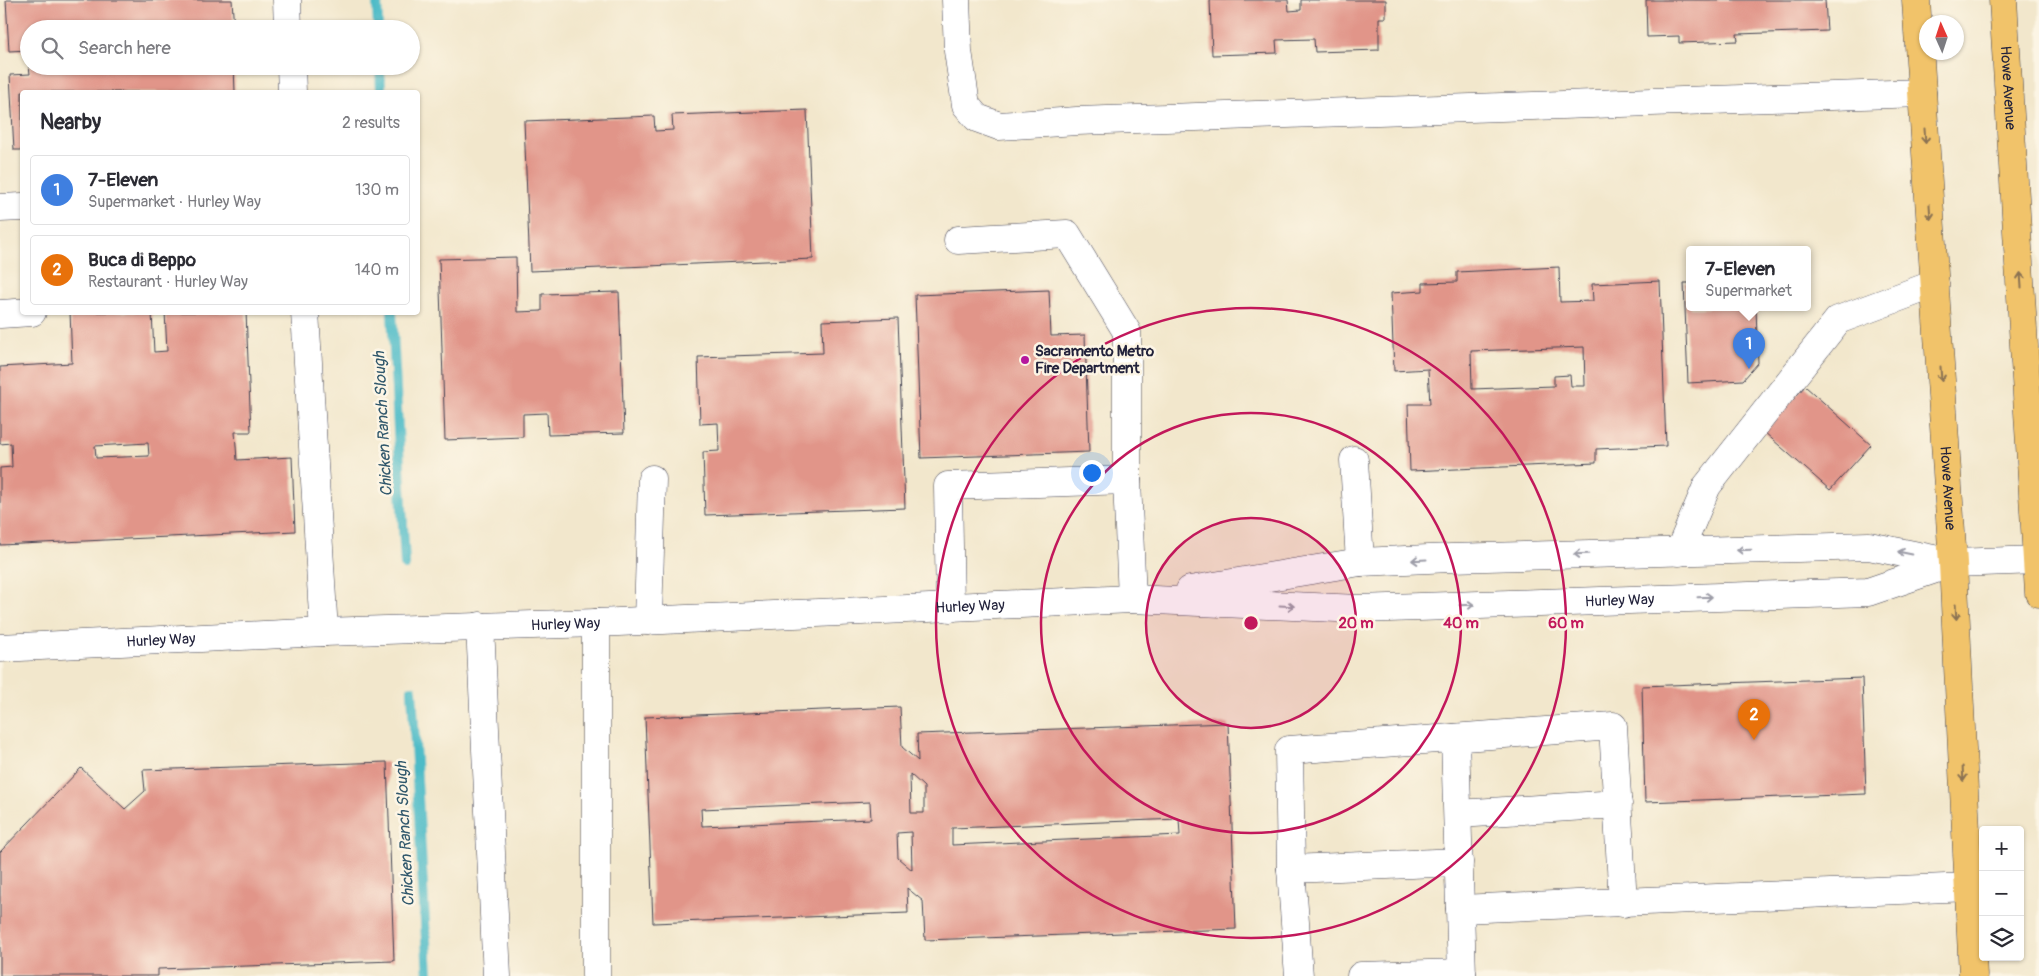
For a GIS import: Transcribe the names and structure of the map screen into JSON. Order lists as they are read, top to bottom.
{
  "streets": {
    "main road": ["Howe Avenue"],
    "street": ["Hurley Way"]
  },
  "crossings": [
    ["Howe Avenue", "Hurley Way"]
  ],
  "water": ["Chicken Ranch Slough"],
  "places": ["Sacramento Metro Fire Department"],
  "north": "top",
  "page": {
    "search": "Search here",
    "heading": ["Nearby", "2 results"],
    "list": [
      {
        "mark": "1",
        "name": "7-Eleven",
        "note": "Supermarket · Hurley Way",
        "value": "130 m"
      },
      {
        "mark": "2",
        "name": "Buca di Beppo",
        "note": "Restaurant · Hurley Way",
        "value": "140 m"
      }
    ],
    "popup": ["7-Eleven", "Supermarket"],
    "pins": ["1", "2"],
    "map_buttons": ["+", "−"]
  },
  "rings": ["20 m", "40 m", "60 m"]
}
